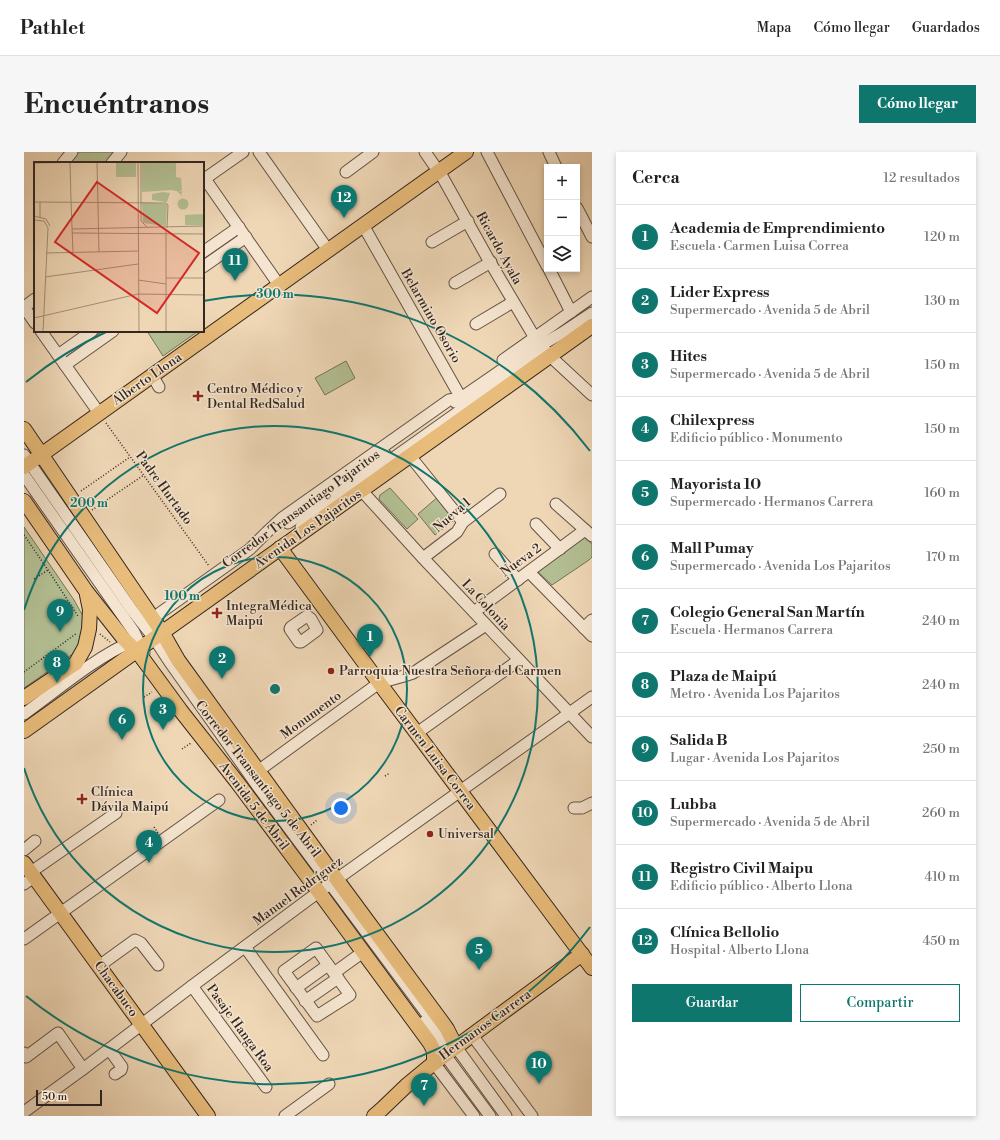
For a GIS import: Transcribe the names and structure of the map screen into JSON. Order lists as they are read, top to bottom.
{
  "streets": {
    "main road": [
      "Alberto Llona",
      "Avenida Los Pajaritos",
      "Carmen Luisa Correa",
      "Avenida 5 de Abril",
      "Chacabuco",
      "Hermanos Carrera"
    ],
    "street": [
      "Ricardo Ayala",
      "Belarmino Osorio",
      "Corredor Transantiago Pajaritos",
      "Nueva 1",
      "Nueva 2",
      "La Colonia",
      "Monumento",
      "Corredor Transantiago 5 de Abril",
      "Manuel Rodríguez",
      "Pasaje Hanga Roa"
    ],
    "path": ["Padre Hurtado"]
  },
  "crossings": [
    ["Ricardo Ayala", "Alberto Llona"],
    ["Ricardo Ayala", "Corredor Transantiago Pajaritos"],
    ["Ricardo Ayala", "Avenida Los Pajaritos"],
    ["Belarmino Osorio", "Alberto Llona"],
    ["Belarmino Osorio", "Corredor Transantiago Pajaritos"],
    ["Belarmino Osorio", "Avenida Los Pajaritos"],
    ["Alberto Llona", "Padre Hurtado"],
    ["Alberto Llona", "Corredor Transantiago 5 de Abril"],
    ["Padre Hurtado", "Avenida Los Pajaritos"],
    ["Corredor Transantiago Pajaritos", "Avenida Los Pajaritos"],
    ["Corredor Transantiago Pajaritos", "Corredor Transantiago 5 de Abril"],
    ["Corredor Transantiago Pajaritos", "Avenida 5 de Abril"],
    ["Nueva 1", "La Colonia"],
    ["Avenida Los Pajaritos", "La Colonia"],
    ["Avenida Los Pajaritos", "Carmen Luisa Correa"],
    ["Avenida Los Pajaritos", "Corredor Transantiago 5 de Abril"],
    ["Avenida Los Pajaritos", "Avenida 5 de Abril"],
    ["Nueva 2", "La Colonia"],
    ["La Colonia", "Monumento"],
    ["La Colonia", "Manuel Rodríguez"],
    ["Monumento", "Carmen Luisa Correa"],
    ["Monumento", "Corredor Transantiago 5 de Abril"],
    ["Monumento", "Avenida 5 de Abril"],
    ["Carmen Luisa Correa", "Manuel Rodríguez"],
    ["Carmen Luisa Correa", "Hermanos Carrera"],
    ["Corredor Transantiago 5 de Abril", "Avenida 5 de Abril"],
    ["Corredor Transantiago 5 de Abril", "Manuel Rodríguez"],
    ["Avenida 5 de Abril", "Manuel Rodríguez"],
    ["Avenida 5 de Abril", "Hermanos Carrera"],
    ["Manuel Rodríguez", "Chacabuco"],
    ["Manuel Rodríguez", "Pasaje Hanga Roa"]
  ],
  "places": {
    "health": ["Centro Médico y Dental RedSalud", "IntegraMédica Maipú", "Clínica Dávila Maipú"],
    "other": ["Parroquia Nuestra Señora del Carmen", "Universal"]
  },
  "scale_bar": "50 m",
  "page": {
    "header": "Pathlet",
    "nav": ["Mapa", "Cómo llegar", "Guardados"],
    "buttons": [
      "Cómo llegar",
      ["Guardar", "Compartir"]
    ],
    "title": "Encuéntranos",
    "heading": ["Cerca", "12 resultados"],
    "map_buttons": ["+", "−"],
    "pins": [
      "12",
      "11",
      "9",
      "1",
      "2",
      "8",
      "3",
      "6",
      "4",
      "5",
      "10",
      "7"
    ],
    "list": [
      {
        "mark": "1",
        "name": "Academia de Emprendimiento",
        "note": "Escuela · Carmen Luisa Correa",
        "value": "120 m"
      },
      {
        "mark": "2",
        "name": "Lider Express",
        "note": "Supermercado · Avenida 5 de Abril",
        "value": "130 m"
      },
      {
        "mark": "3",
        "name": "Hites",
        "note": "Supermercado · Avenida 5 de Abril",
        "value": "150 m"
      },
      {
        "mark": "4",
        "name": "Chilexpress",
        "note": "Edificio público · Monumento",
        "value": "150 m"
      },
      {
        "mark": "5",
        "name": "Mayorista 10",
        "note": "Supermercado · Hermanos Carrera",
        "value": "160 m"
      },
      {
        "mark": "6",
        "name": "Mall Pumay",
        "note": "Supermercado · Avenida Los Pajaritos",
        "value": "170 m"
      },
      {
        "mark": "7",
        "name": "Colegio General San Martín",
        "note": "Escuela · Hermanos Carrera",
        "value": "240 m"
      },
      {
        "mark": "8",
        "name": "Plaza de Maipú",
        "note": "Metro · Avenida Los Pajaritos",
        "value": "240 m"
      },
      {
        "mark": "9",
        "name": "Salida B",
        "note": "Lugar · Avenida Los Pajaritos",
        "value": "250 m"
      },
      {
        "mark": "10",
        "name": "Lubba",
        "note": "Supermercado · Avenida 5 de Abril",
        "value": "260 m"
      },
      {
        "mark": "11",
        "name": "Registro Civil Maipu",
        "note": "Edificio público · Alberto Llona",
        "value": "410 m"
      },
      {
        "mark": "12",
        "name": "Clínica Bellolio",
        "note": "Hospital · Alberto Llona",
        "value": "450 m"
      }
    ],
    "scale": "50 m"
  },
  "rings": ["300 m", "200 m", "100 m"]
}
